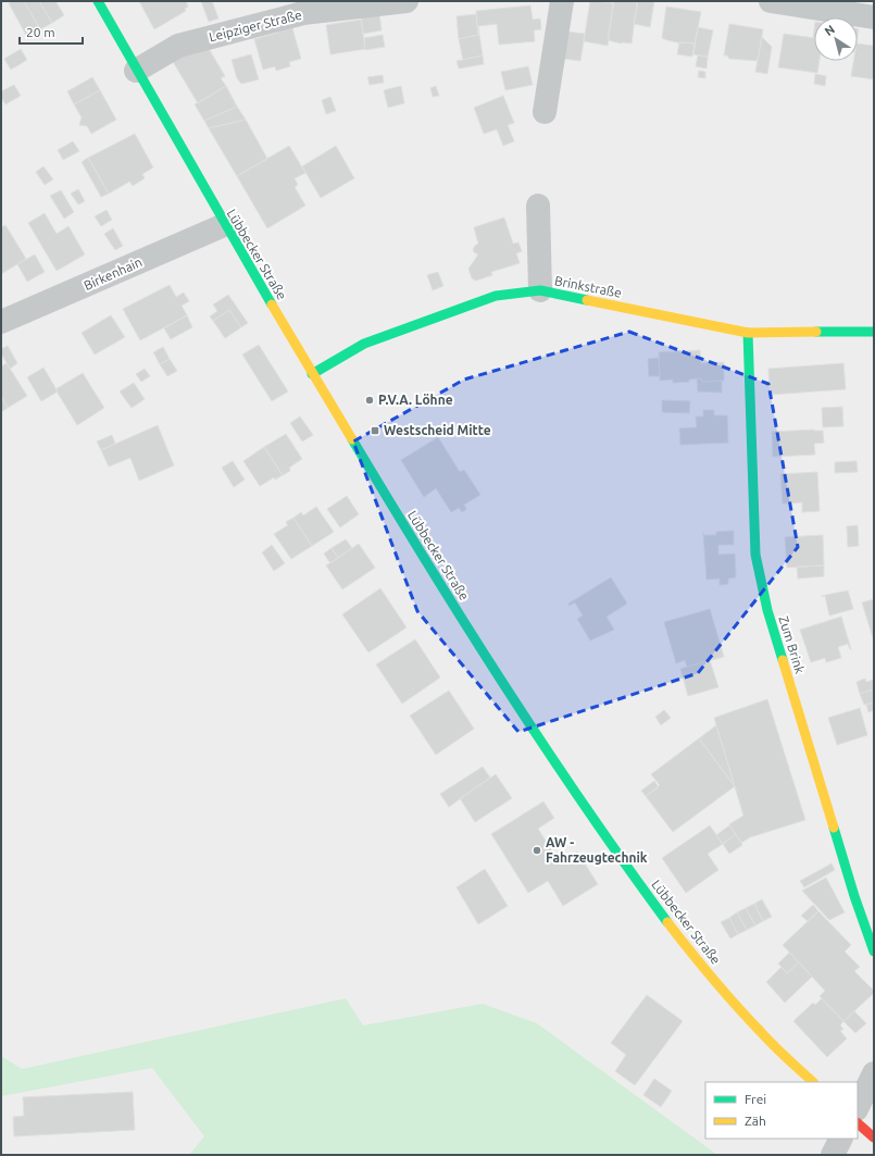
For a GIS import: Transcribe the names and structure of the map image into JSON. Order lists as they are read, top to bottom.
{
  "streets": {
    "main road": ["Lübbecker Straße", "Brinkstraße", "Zum Brink"],
    "street": ["Leipziger Straße", "Birkenhain"]
  },
  "crossings": [
    ["Leipziger Straße", "Lübbecker Straße"],
    ["Lübbecker Straße", "Birkenhain"],
    ["Lübbecker Straße", "Brinkstraße"],
    ["Brinkstraße", "Zum Brink"]
  ],
  "places": {
    "other": ["P.V.A. Löhne", "AW - Fahrzeugtechnik"],
    "transit": ["Westscheid Mitte"]
  },
  "legend": ["Frei", "Zäh"],
  "scale_bar": "20 m",
  "north": "top left"
}
